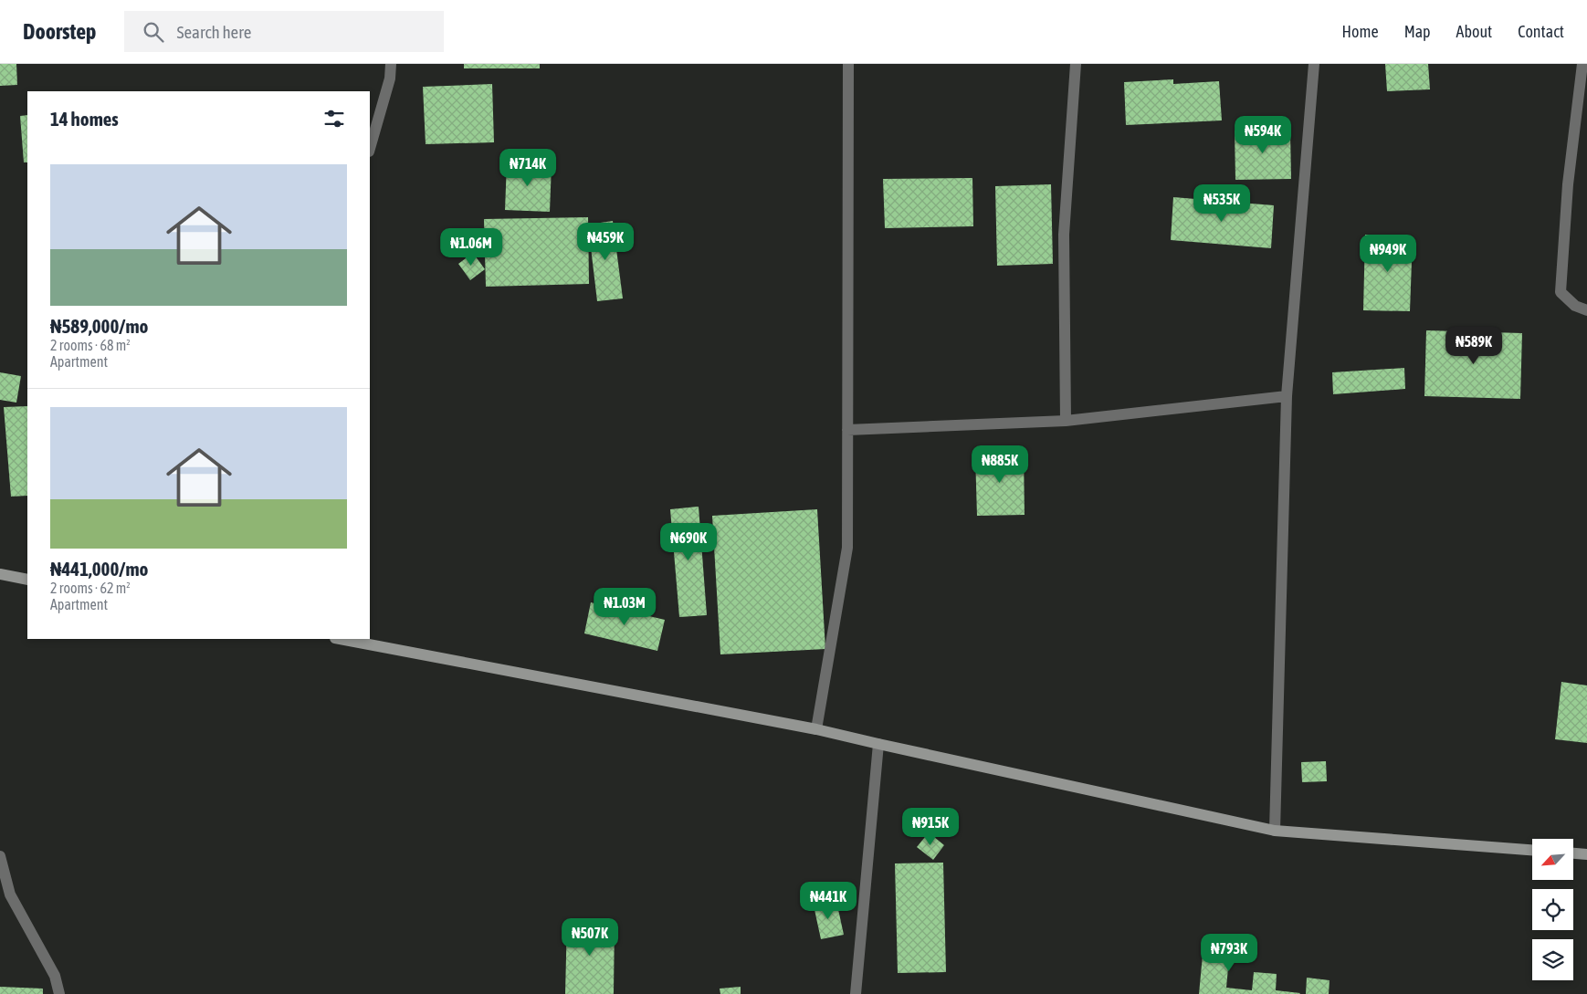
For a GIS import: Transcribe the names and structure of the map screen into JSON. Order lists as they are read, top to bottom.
{
  "north": "bottom left",
  "page": {
    "header": "Doorstep",
    "search": "Search here",
    "nav": [
      "Home",
      "Map",
      "About",
      "Contact"
    ],
    "heading": "14 homes",
    "price": [
      "₦594K",
      "₦714K",
      "₦535K",
      "₦459K",
      "₦1.06M",
      "₦949K",
      "₦589K",
      "₦885K",
      "₦690K",
      "₦1.03M",
      "₦915K",
      "₦441K",
      "₦507K",
      "₦793K"
    ],
    "list": [
      {
        "name": "₦589,000/mo",
        "note": "2 rooms · 68 m² · Apartment"
      },
      {
        "name": "₦441,000/mo",
        "note": "2 rooms · 62 m² · Apartment"
      }
    ]
  }
}
